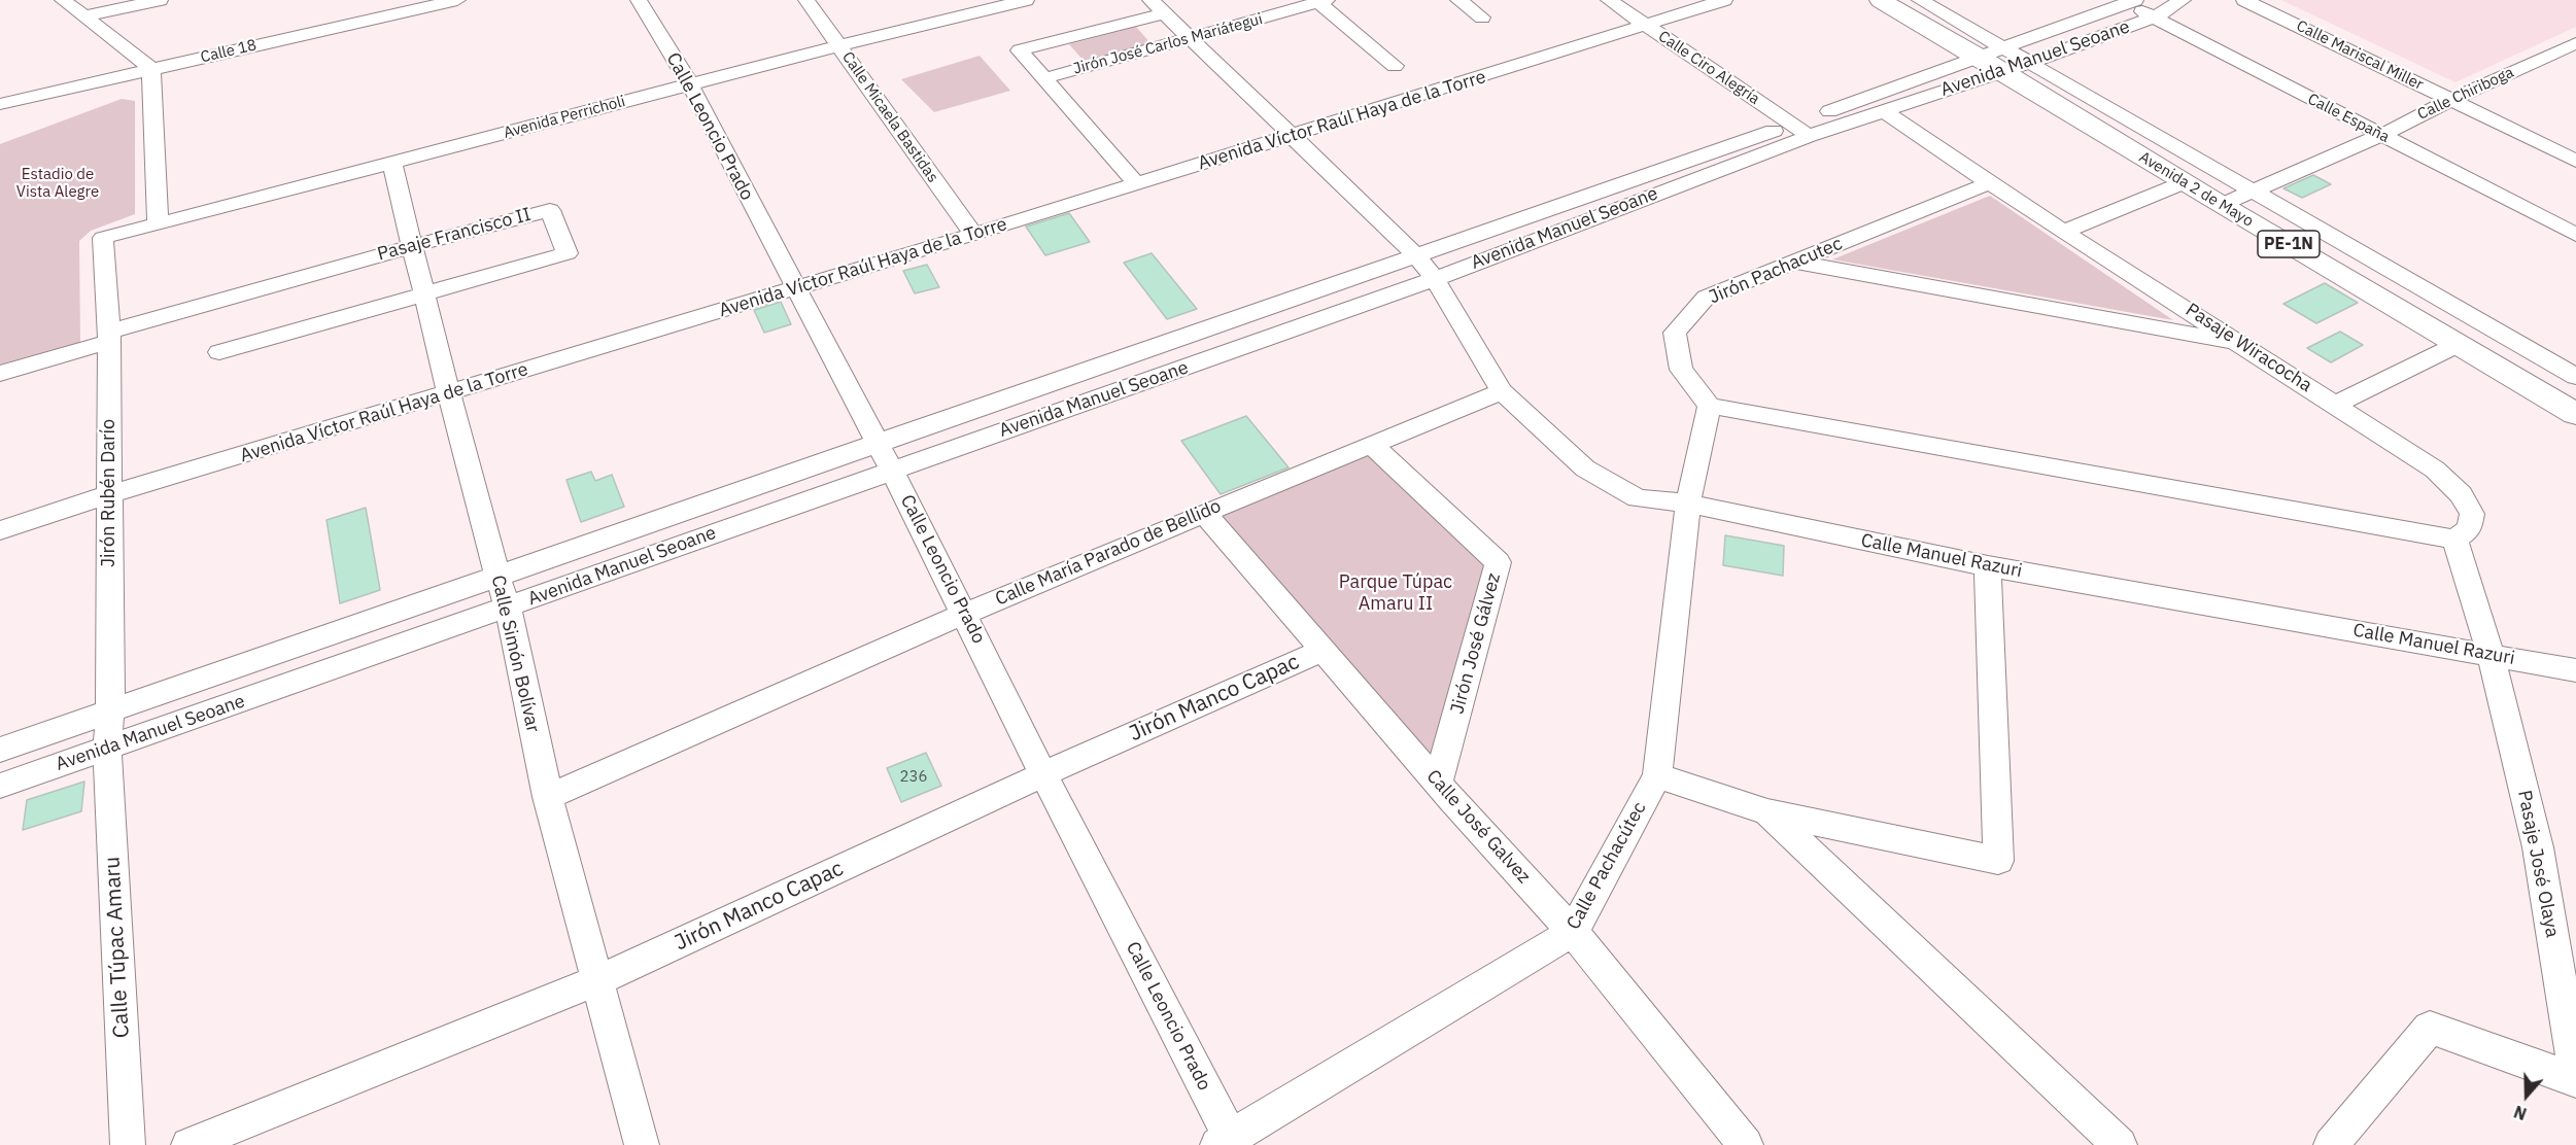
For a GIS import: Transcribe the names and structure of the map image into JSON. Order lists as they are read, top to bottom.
{
  "streets": {
    "highway": ["Avenida 2 de Mayo", "PE-1N"],
    "street": [
      "Jirón José Carlos Mariátegui",
      "Calle 18",
      "Calle Mariscal Miller",
      "Avenida Manuel Seoane",
      "Calle Ciro Alegría",
      "Calle Chiriboga",
      "Avenida Perricholi",
      "Calle Micaela Bastidas",
      "Calle España",
      "Avenida Víctor Raúl Haya de la Torre",
      "Calle Leoncio Prado",
      "Pasaje Francisco II",
      "Jirón Pachacutec",
      "Pasaje Wiracocha",
      "Jirón Rubén Darío",
      "Calle María Parado de Bellido",
      "Calle Manuel Razuri",
      "Jirón José Gálvez",
      "Calle Simón Bolívar",
      "Jirón Manco Capac",
      "Calle José Galvez",
      "Pasaje José Olaya",
      "Calle Pachacútec",
      "Calle Túpac Amaru"
    ]
  },
  "crossings": [
    ["Jirón José Carlos Mariátegui", "Calle Manuel Razuri"],
    ["Calle Mariscal Miller", "Calle Chiriboga"],
    ["Avenida Manuel Seoane", "Calle Ciro Alegría"],
    ["Avenida Manuel Seoane", "Calle España"],
    ["Avenida Manuel Seoane", "Calle Leoncio Prado"],
    ["Avenida Manuel Seoane", "Avenida 2 de Mayo"],
    ["Avenida Manuel Seoane", "Pasaje Wiracocha"],
    ["Avenida Manuel Seoane", "Jirón Rubén Darío"],
    ["Avenida Manuel Seoane", "Calle Manuel Razuri"],
    ["Avenida Manuel Seoane", "Calle Simón Bolívar"],
    ["Avenida Manuel Seoane", "Calle Túpac Amaru"],
    ["Calle Ciro Alegría", "Avenida Víctor Raúl Haya de la Torre"],
    ["Calle Chiriboga", "Calle España"],
    ["Calle Chiriboga", "Avenida 2 de Mayo"],
    ["Avenida Perricholi", "Calle Micaela Bastidas"],
    ["Avenida Perricholi", "Calle Leoncio Prado"],
    ["Avenida Perricholi", "Jirón Rubén Darío"],
    ["Avenida Perricholi", "Calle Simón Bolívar"],
    ["Calle Micaela Bastidas", "Avenida Víctor Raúl Haya de la Torre"],
    ["Avenida Víctor Raúl Haya de la Torre", "Calle Leoncio Prado"],
    ["Avenida Víctor Raúl Haya de la Torre", "Jirón Rubén Darío"],
    ["Avenida Víctor Raúl Haya de la Torre", "Calle Manuel Razuri"],
    ["Avenida Víctor Raúl Haya de la Torre", "Calle Simón Bolívar"],
    ["Calle Leoncio Prado", "Calle María Parado de Bellido"],
    ["Calle Leoncio Prado", "Jirón Manco Capac"],
    ["Calle Leoncio Prado", "Calle Pachacútec"],
    ["Pasaje Francisco II", "Jirón Rubén Darío"],
    ["Pasaje Francisco II", "Calle Simón Bolívar"],
    ["Jirón Pachacutec", "Pasaje Wiracocha"],
    ["Jirón Rubén Darío", "Calle Túpac Amaru"],
    ["Calle María Parado de Bellido", "Calle Manuel Razuri"],
    ["Calle María Parado de Bellido", "Jirón José Gálvez"],
    ["Calle María Parado de Bellido", "Calle Simón Bolívar"],
    ["Calle María Parado de Bellido", "Calle José Galvez"],
    ["Calle Manuel Razuri", "Pasaje José Olaya"],
    ["Calle Manuel Razuri", "Calle Pachacútec"],
    ["Jirón José Gálvez", "Calle José Galvez"],
    ["Calle Simón Bolívar", "Jirón Manco Capac"],
    ["Jirón Manco Capac", "Calle José Galvez"],
    ["Calle José Galvez", "Calle Pachacútec"]
  ],
  "parks": ["Estadio de Vista Alegre", "Parque Túpac Amaru II"],
  "house_numbers": ["236"],
  "north": "bottom"
}
